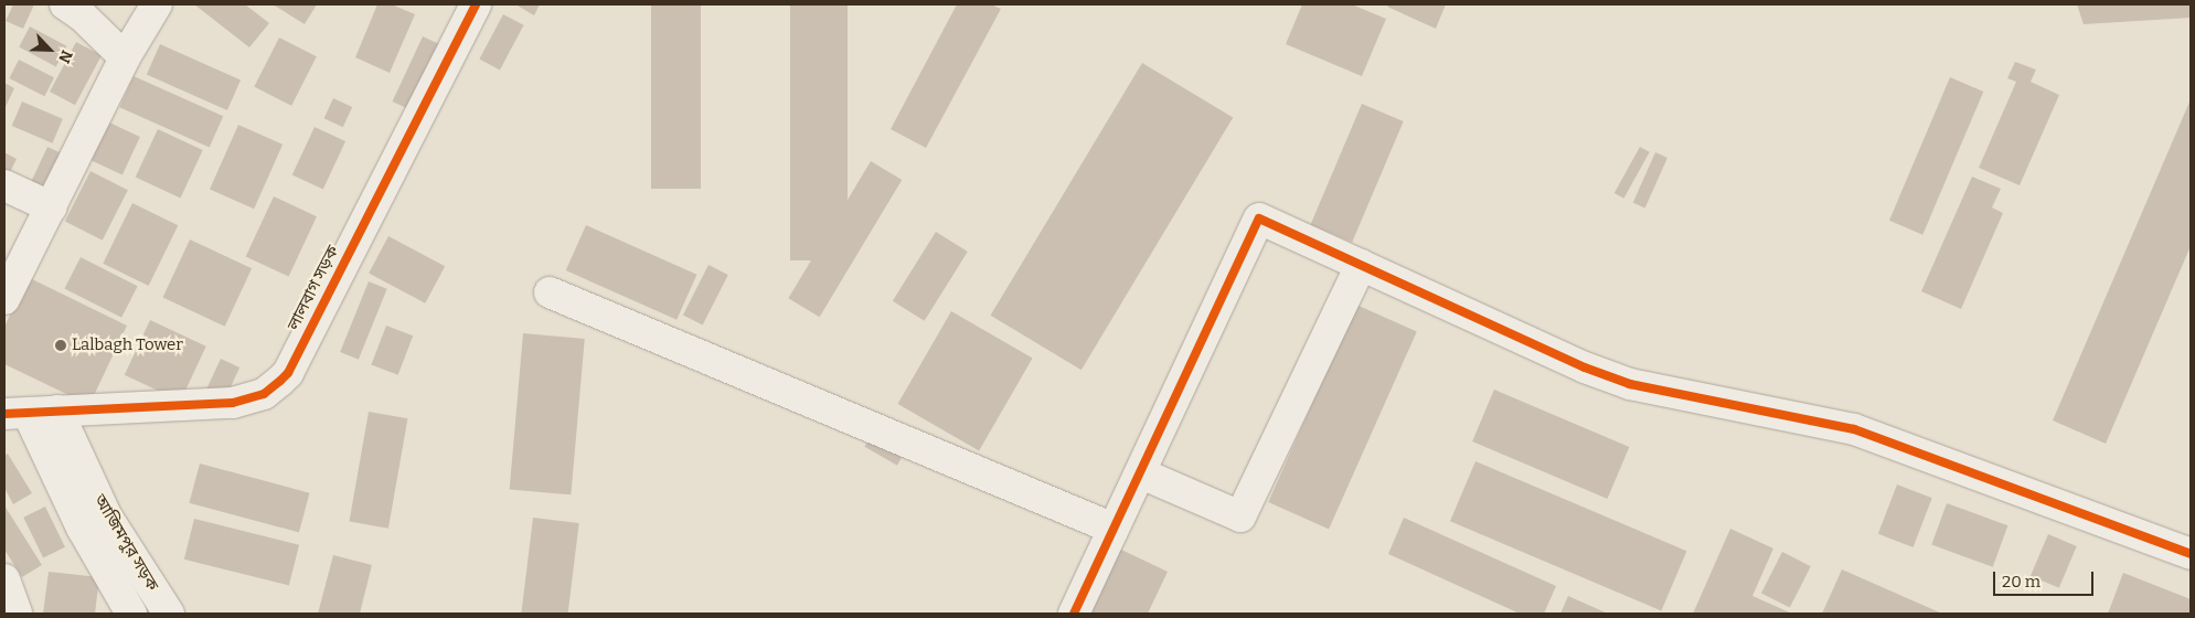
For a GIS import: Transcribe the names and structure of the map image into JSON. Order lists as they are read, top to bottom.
{
  "streets": {
    "street": ["লালবাগ সড়ক", "আজিমপুর সড়ক"]
  },
  "crossings": [
    ["লালবাগ সড়ক", "আজিমপুর সড়ক"]
  ],
  "places": ["Lalbagh Tower"],
  "scale_bar": "20 m",
  "north": "bottom right"
}
